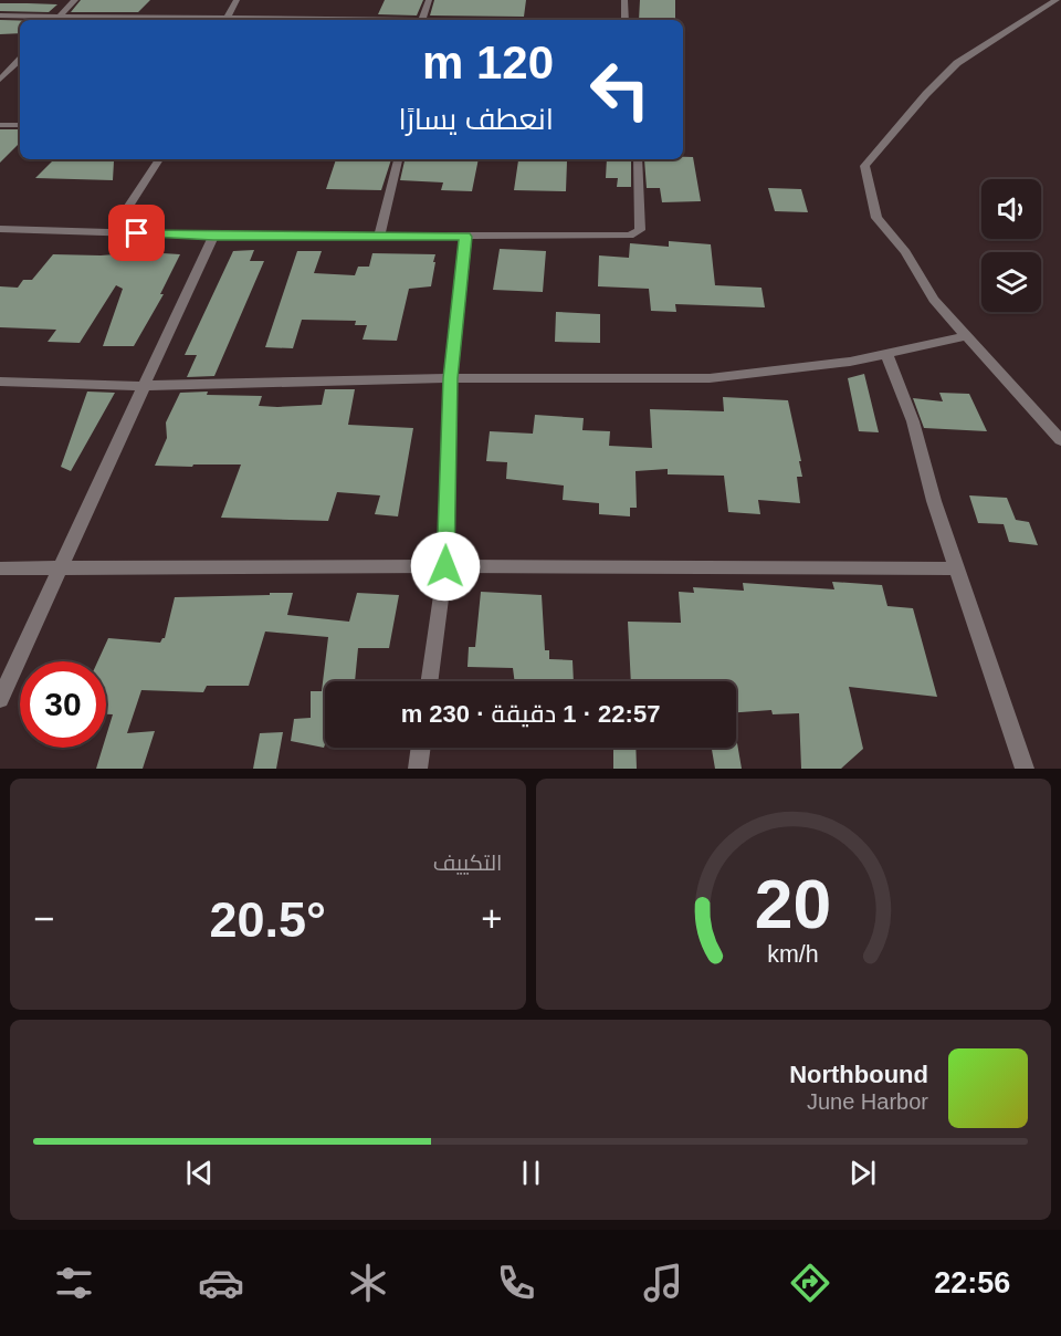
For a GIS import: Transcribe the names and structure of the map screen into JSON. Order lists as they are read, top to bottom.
{
  "page": {
    "turn": ["120 m", "انعطف يسارًا"],
    "limit": "30",
    "trip": "22:57 · 1 دقيقة · 230 m",
    "tile": "التكييف",
    "heat": ["−", "20.5°", "+"],
    "song": ["Northbound", "June Harbor"],
    "tabs": "22:56",
    "gauge": ["20", "km/h"]
  }
}
